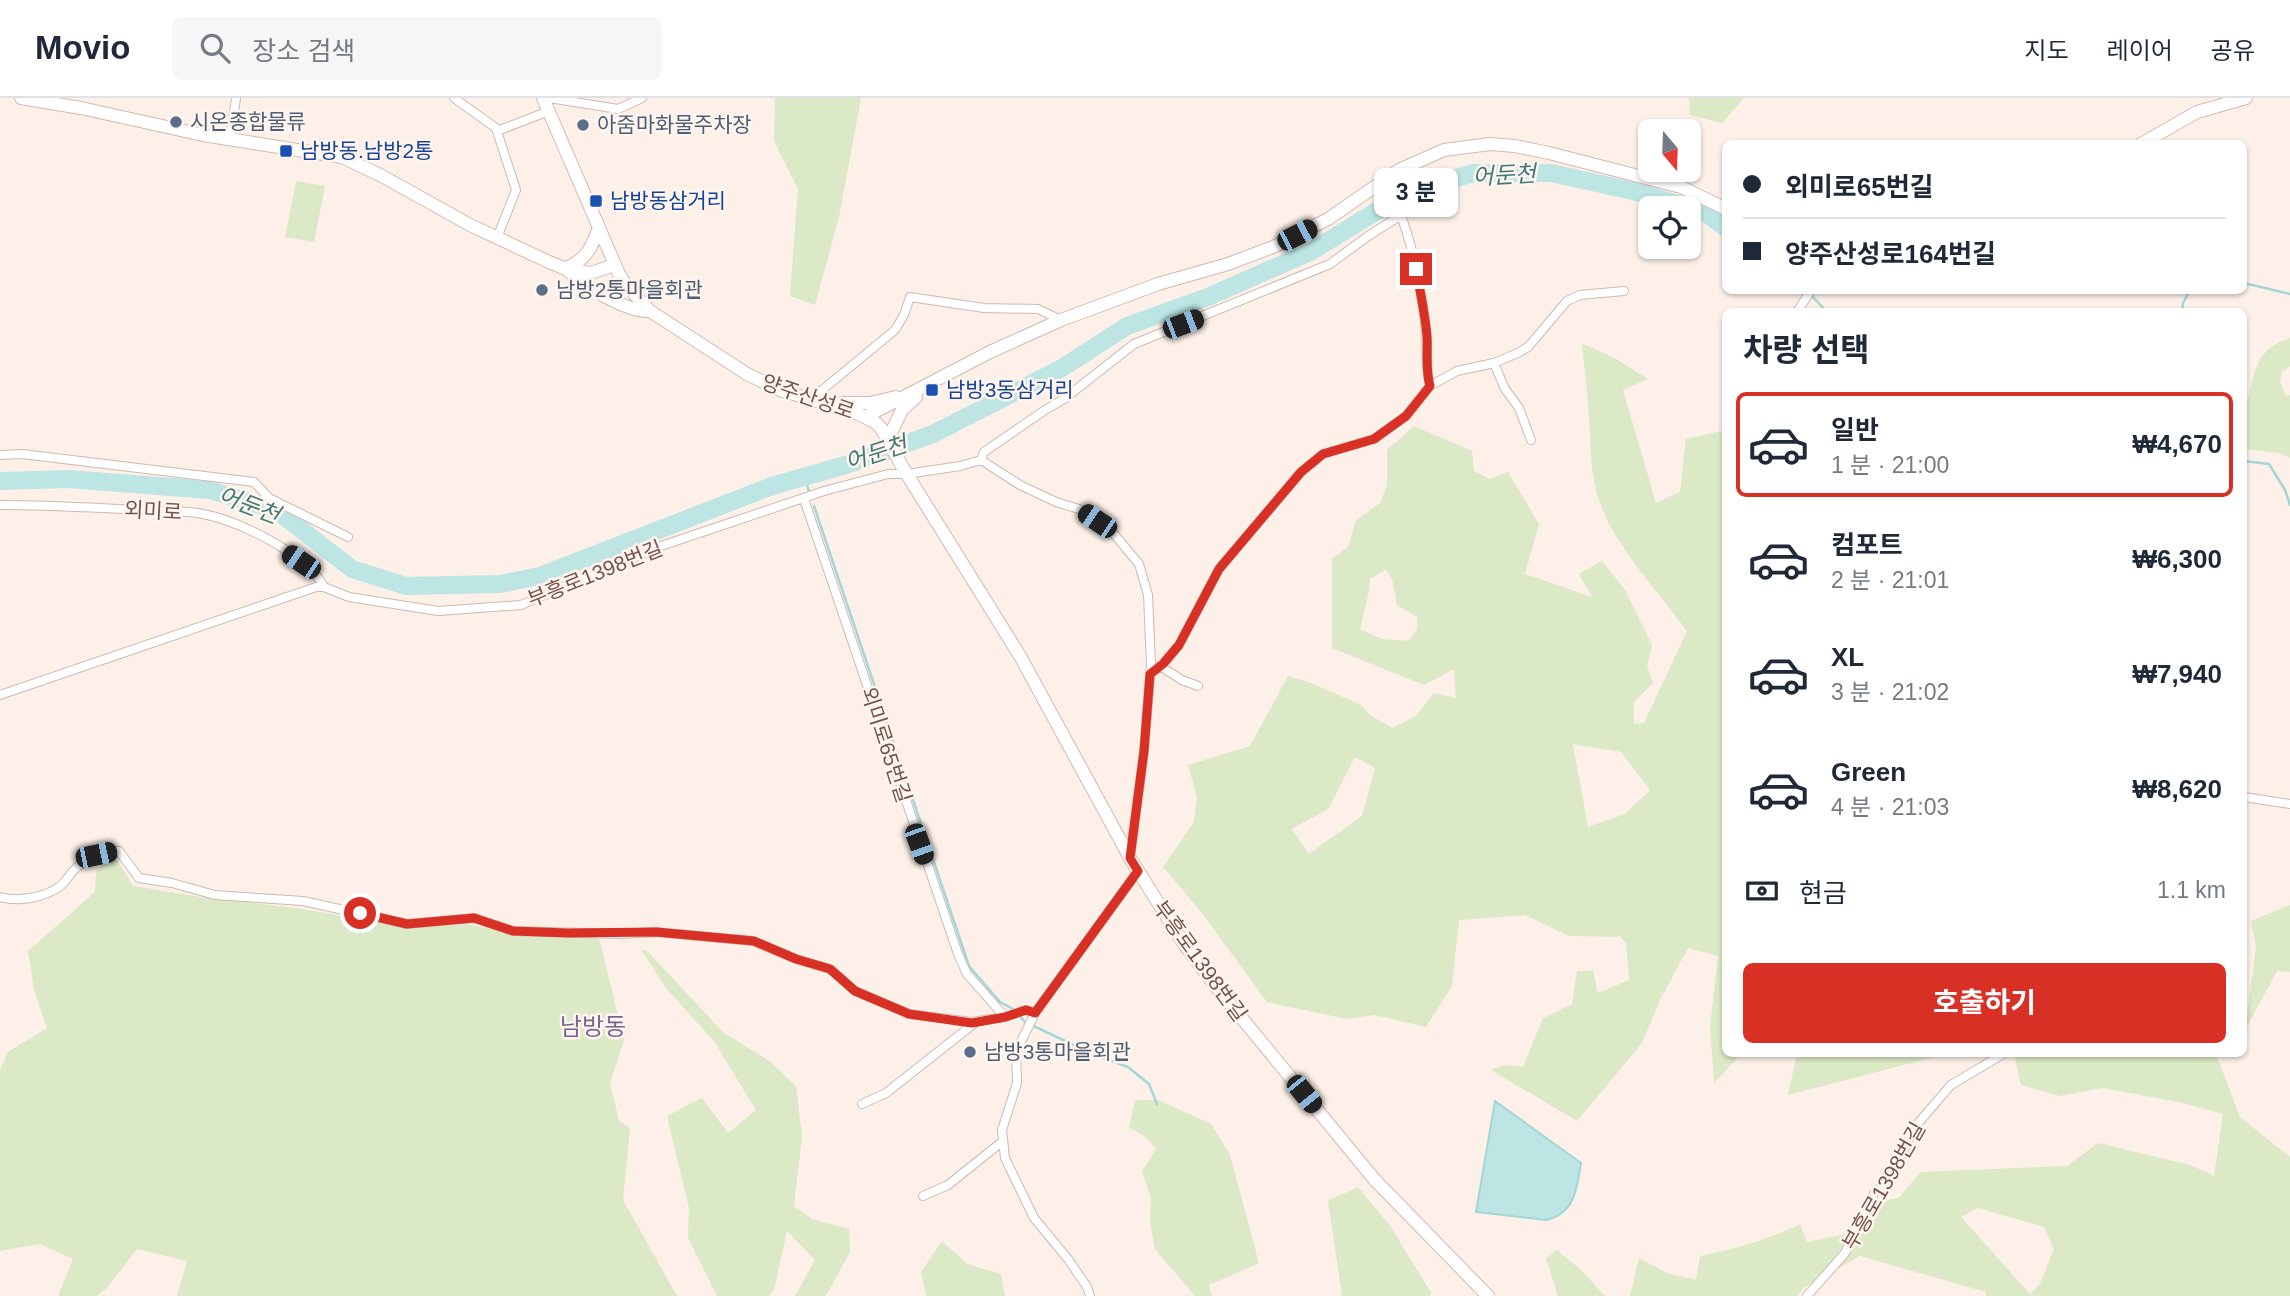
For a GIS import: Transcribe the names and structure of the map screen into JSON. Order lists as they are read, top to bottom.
{
  "streets": {
    "street": [
      "양주산성로",
      "외미로",
      "부흥로1398번길",
      "외미로65번길"
    ]
  },
  "crossings": [
    ["양주산성로", "부흥로1398번길"],
    ["외미로", "부흥로1398번길"],
    ["부흥로1398번길", "외미로65번길"]
  ],
  "districts": ["남방동"],
  "water": ["어둔천"],
  "places": {
    "other": [
      "시온종합물류",
      "아줌마화물주차장",
      "남방2통마을회관",
      "남방3통마을회관"
    ],
    "transit": ["남방동.남방2통", "남방동삼거리", "남방3동삼거리"]
  },
  "north": "bottom",
  "page": {
    "header": "Movio",
    "search": "장소 검색",
    "nav": ["지도", "레이어", "공유"],
    "banner": ["외미로65번길", "양주산성로164번길"],
    "bubble": "3 분",
    "heading": "차량 선택",
    "list": [
      {
        "name": "일반",
        "note": "1 분 · 21:00",
        "value": "₩4,670"
      },
      {
        "name": "컴포트",
        "note": "2 분 · 21:01",
        "value": "₩6,300"
      },
      {
        "name": "XL",
        "note": "3 분 · 21:02",
        "value": "₩7,940"
      },
      {
        "name": "Green",
        "note": "4 분 · 21:03",
        "value": "₩8,620"
      }
    ],
    "pay": ["현금", "1.1 km"],
    "buttons": "호출하기"
  }
}
